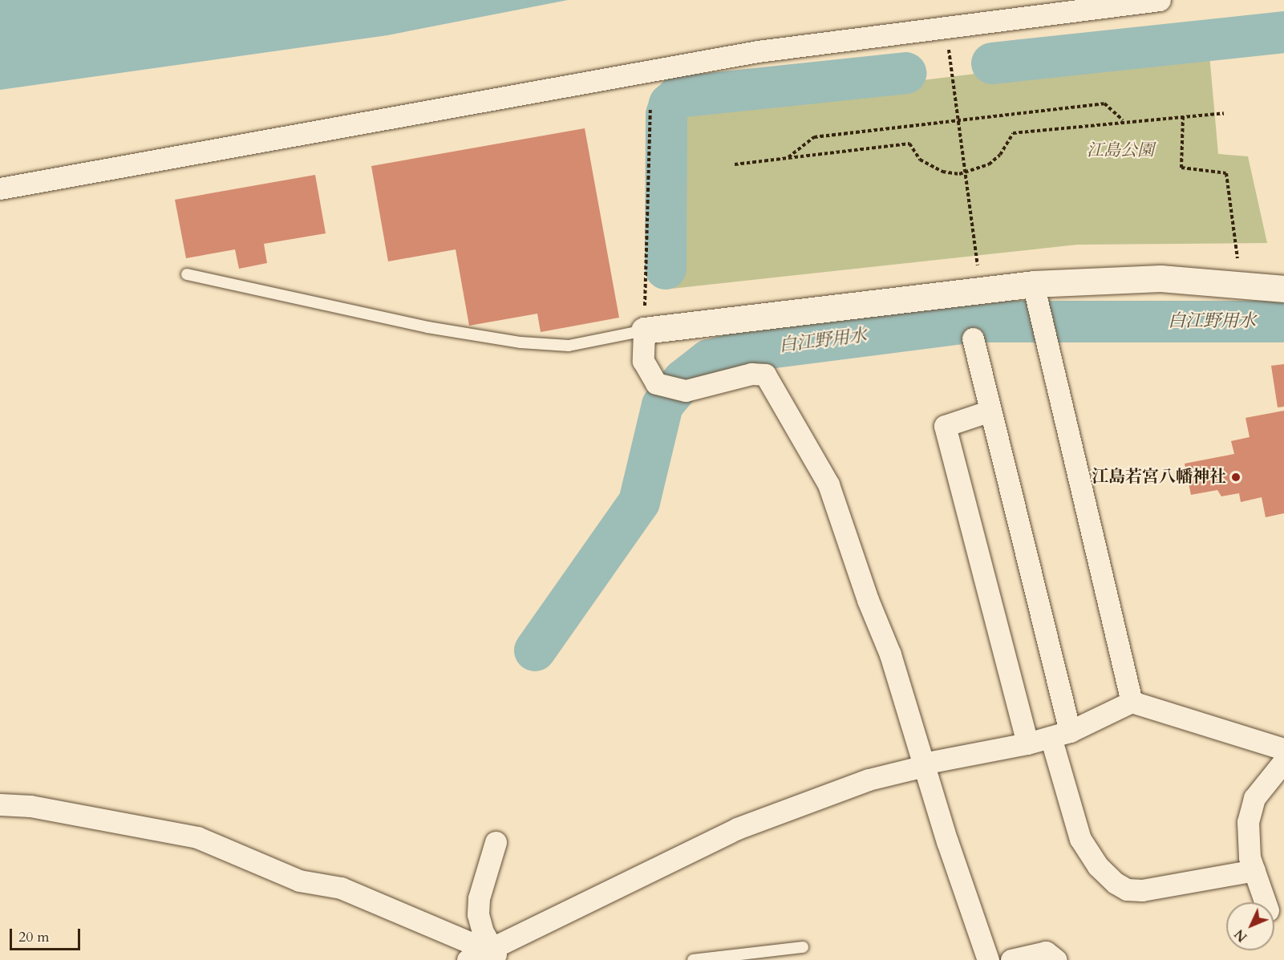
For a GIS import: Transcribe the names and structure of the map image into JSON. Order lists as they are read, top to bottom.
{
  "water": ["白江野用水"],
  "parks": ["江島公園"],
  "places": ["江島若宮八幡神社"],
  "scale_bar": "20 m",
  "north": "bottom left"
}
